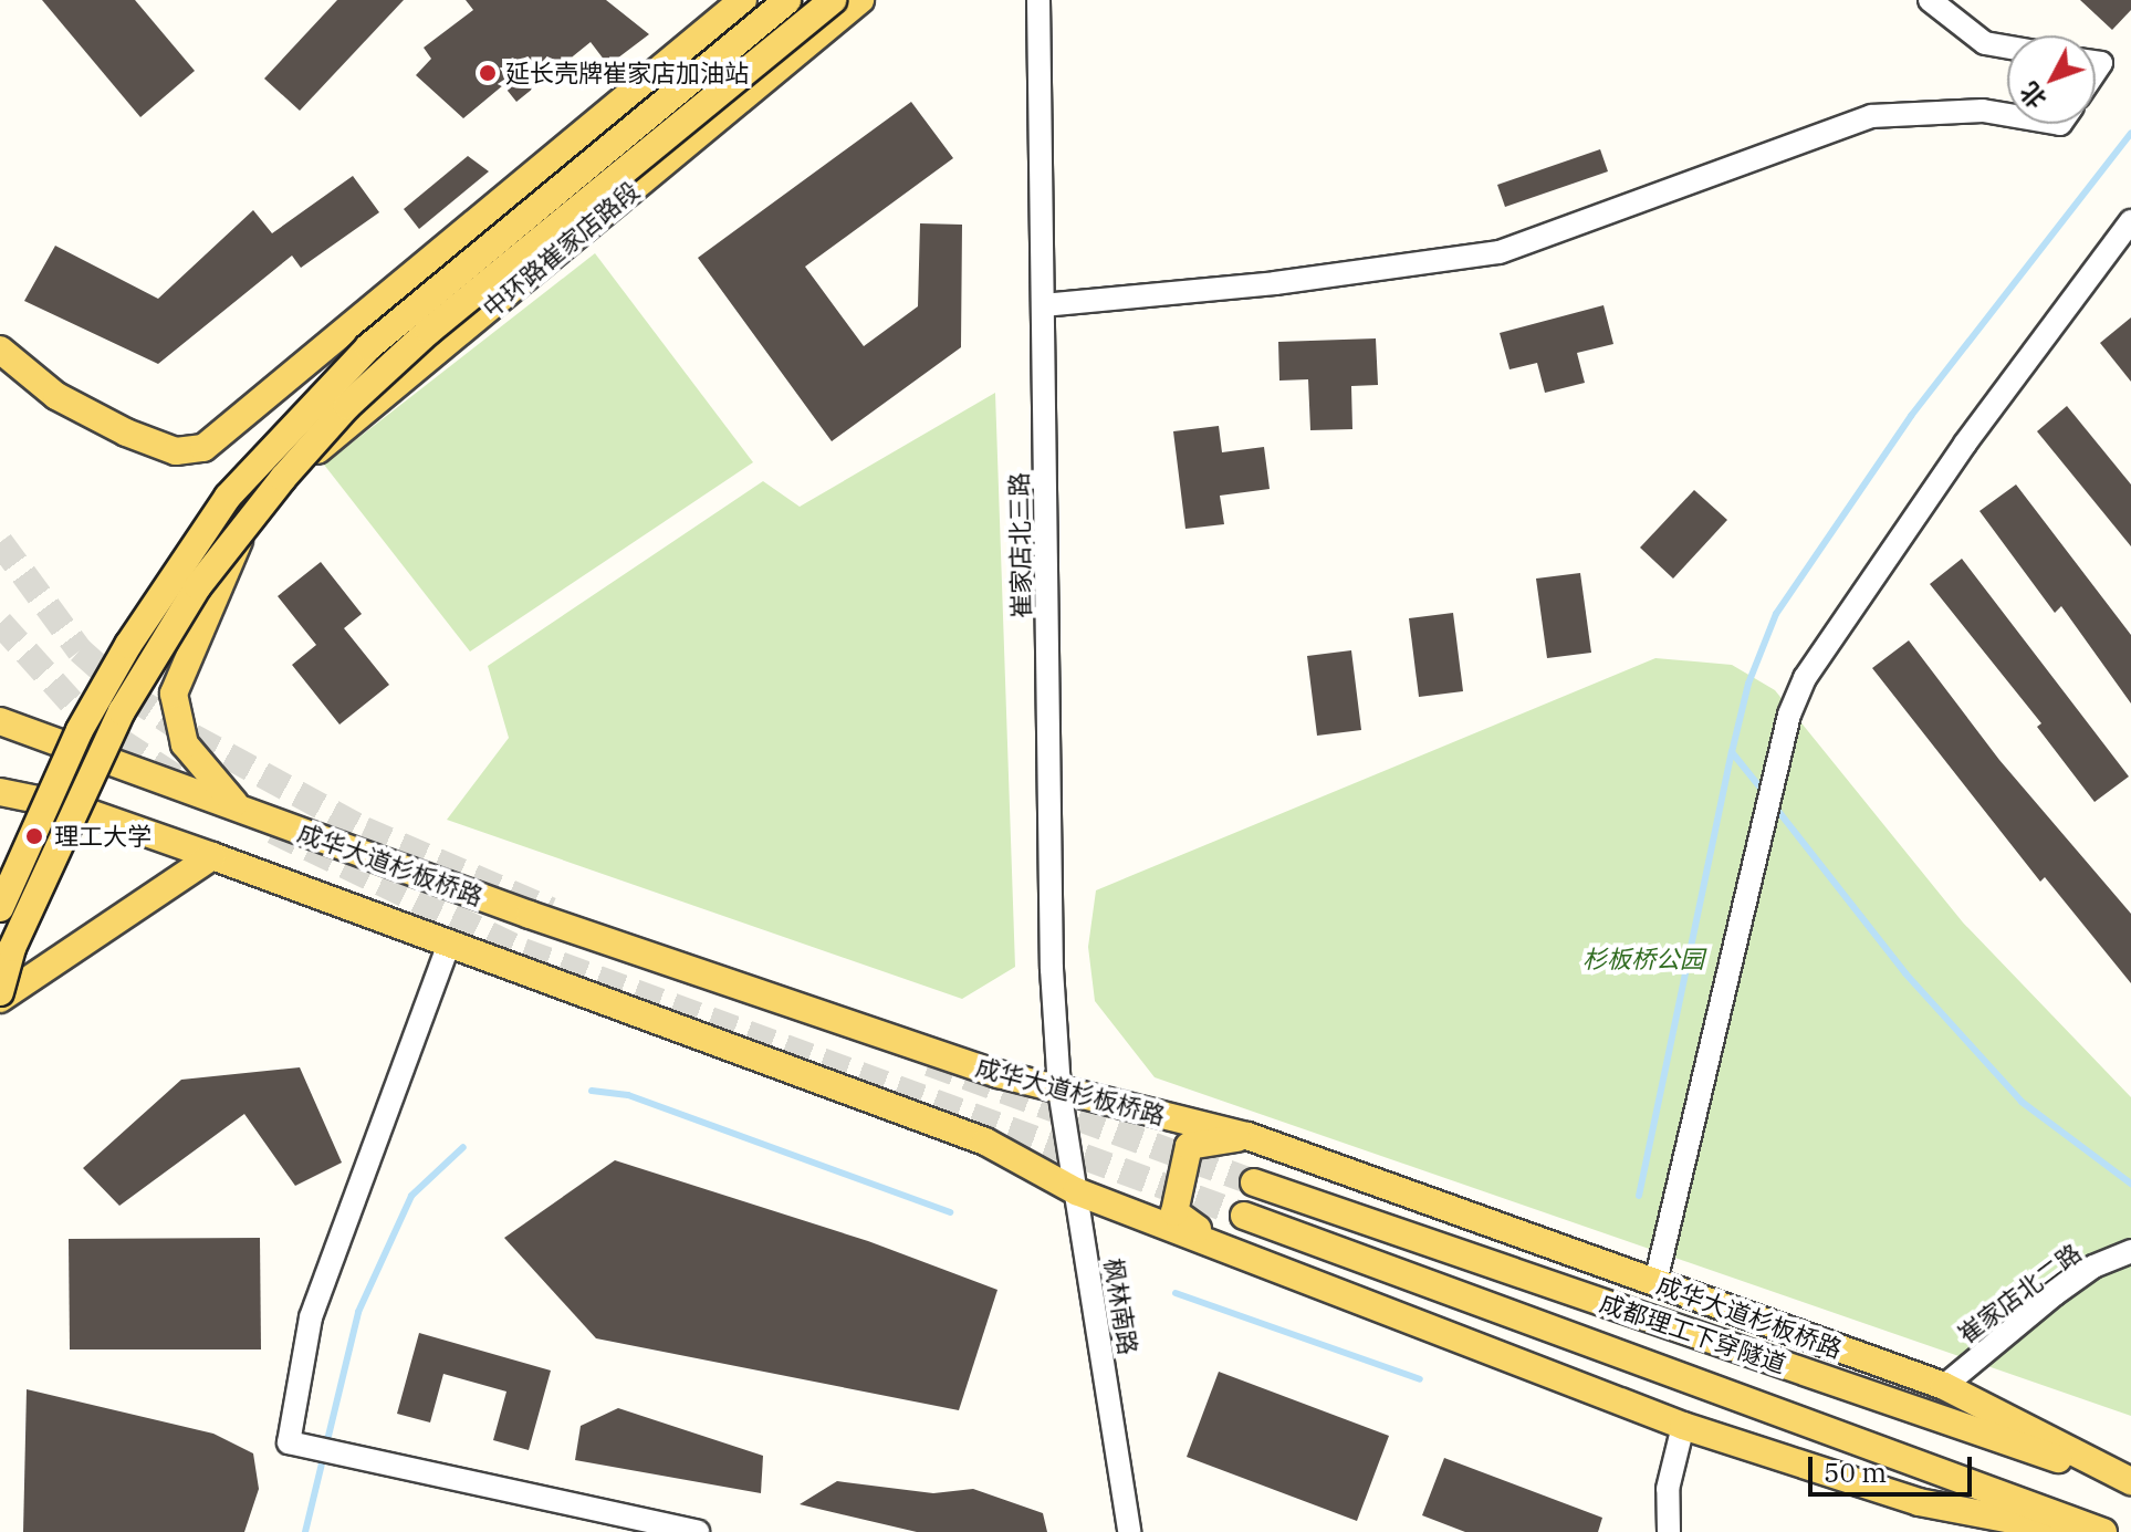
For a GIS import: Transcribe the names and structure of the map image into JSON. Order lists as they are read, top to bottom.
{
  "streets": {
    "main road": ["中环路崔家店路段", "成华大道杉板桥路", "成都理工下穿隧道"],
    "street": ["崔家店北三路", "崔家店北二路", "枫林南路"]
  },
  "crossings": [
    ["中环路崔家店路段", "成华大道杉板桥路"],
    ["崔家店北三路", "成华大道杉板桥路"],
    ["崔家店北三路", "枫林南路"],
    ["成华大道杉板桥路", "崔家店北二路"],
    ["成华大道杉板桥路", "枫林南路"],
    ["成华大道杉板桥路", "成都理工下穿隧道"]
  ],
  "parks": ["杉板桥公园"],
  "places": ["延长壳牌崔家店加油站", "理工大学"],
  "scale_bar": "50 m",
  "north": "bottom left"
}
